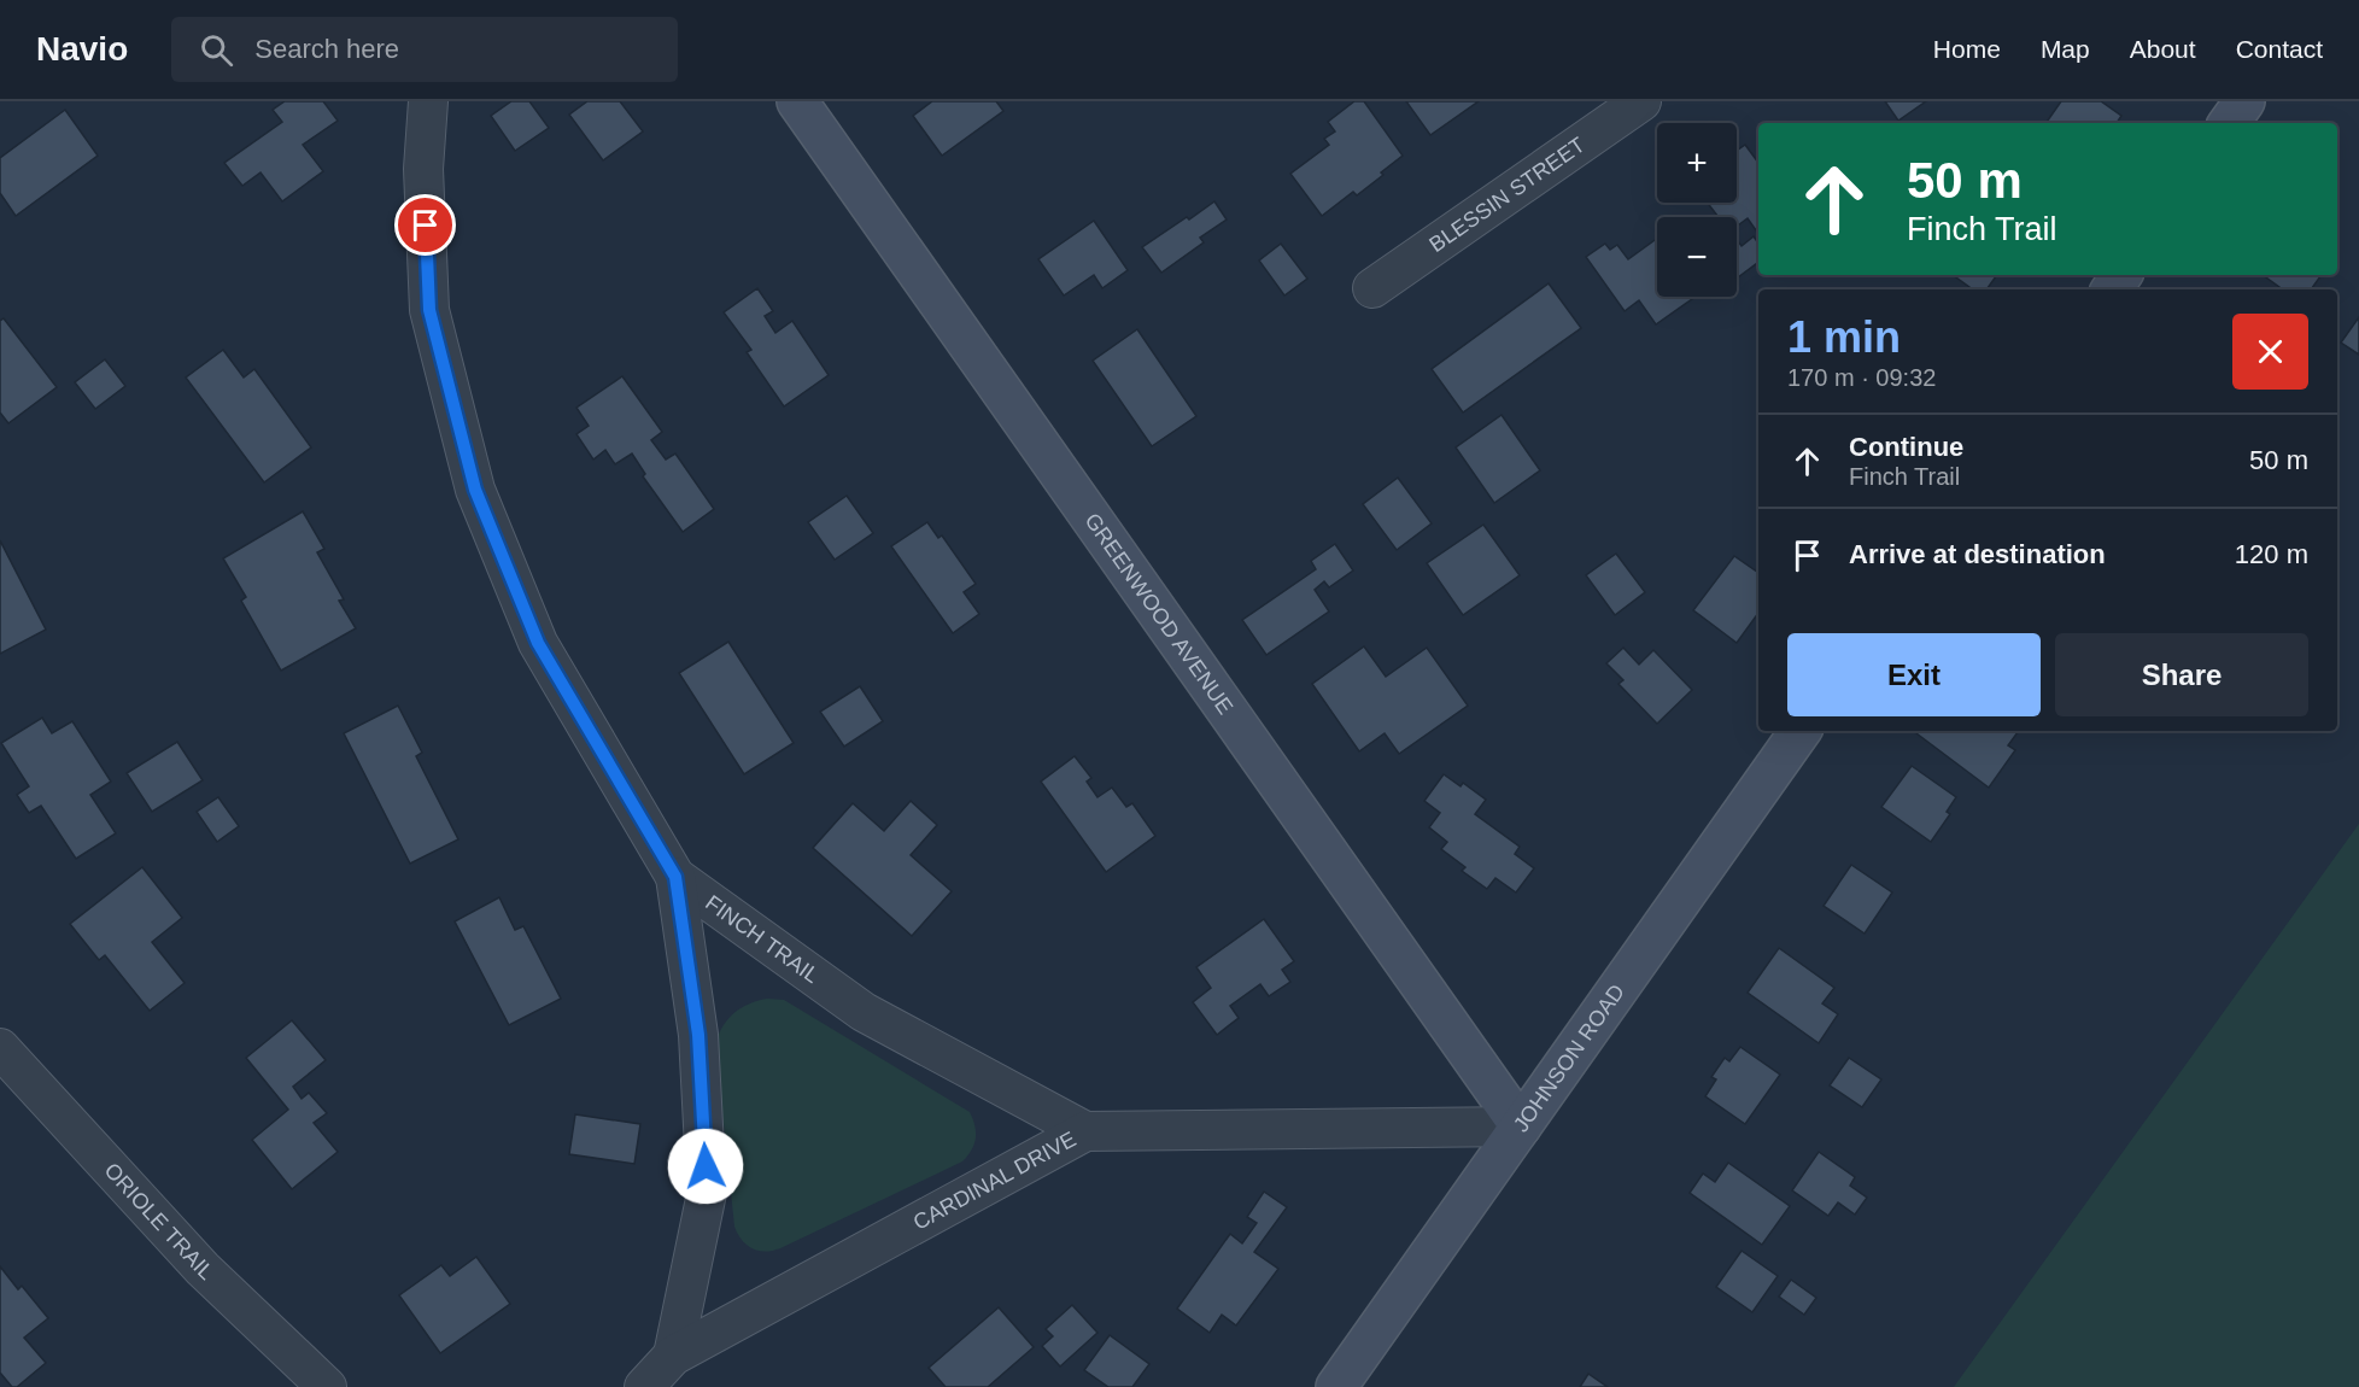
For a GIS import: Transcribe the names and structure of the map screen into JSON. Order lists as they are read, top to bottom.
{
  "streets": {
    "street": [
      "BLESSIN STREET",
      "GREENWOOD AVENUE",
      "FINCH TRAIL",
      "JOHNSON ROAD",
      "CARDINAL DRIVE",
      "ORIOLE TRAIL"
    ]
  },
  "crossings": [
    ["GREENWOOD AVENUE", "JOHNSON ROAD"],
    ["GREENWOOD AVENUE", "CARDINAL DRIVE"],
    ["FINCH TRAIL", "CARDINAL DRIVE"],
    ["JOHNSON ROAD", "CARDINAL DRIVE"]
  ],
  "page": {
    "header": "Navio",
    "search": "Search here",
    "nav": [
      "Home",
      "Map",
      "About",
      "Contact"
    ],
    "map_buttons": ["+", "−"],
    "turn": ["50 m", "Finch Trail"],
    "heading": ["1 min", "170 m · 09:32"],
    "list": [
      {
        "name": "Continue",
        "note": "Finch Trail",
        "value": "50 m"
      },
      {
        "name": "Arrive at destination",
        "value": "120 m"
      }
    ],
    "buttons": ["Exit", "Share"]
  }
}
